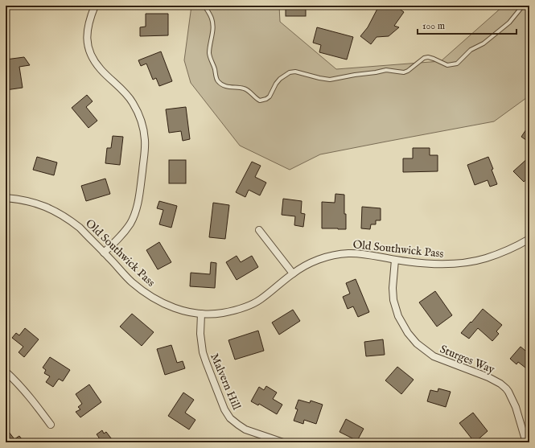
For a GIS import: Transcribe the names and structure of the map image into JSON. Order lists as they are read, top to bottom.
{
  "streets": {
    "street": ["Old Southwick Pass", "Sturges Way", "Malvern Hill"]
  },
  "crossings": [
    ["Old Southwick Pass", "Sturges Way"],
    ["Old Southwick Pass", "Malvern Hill"]
  ],
  "scale_bar": "100 m"
}
